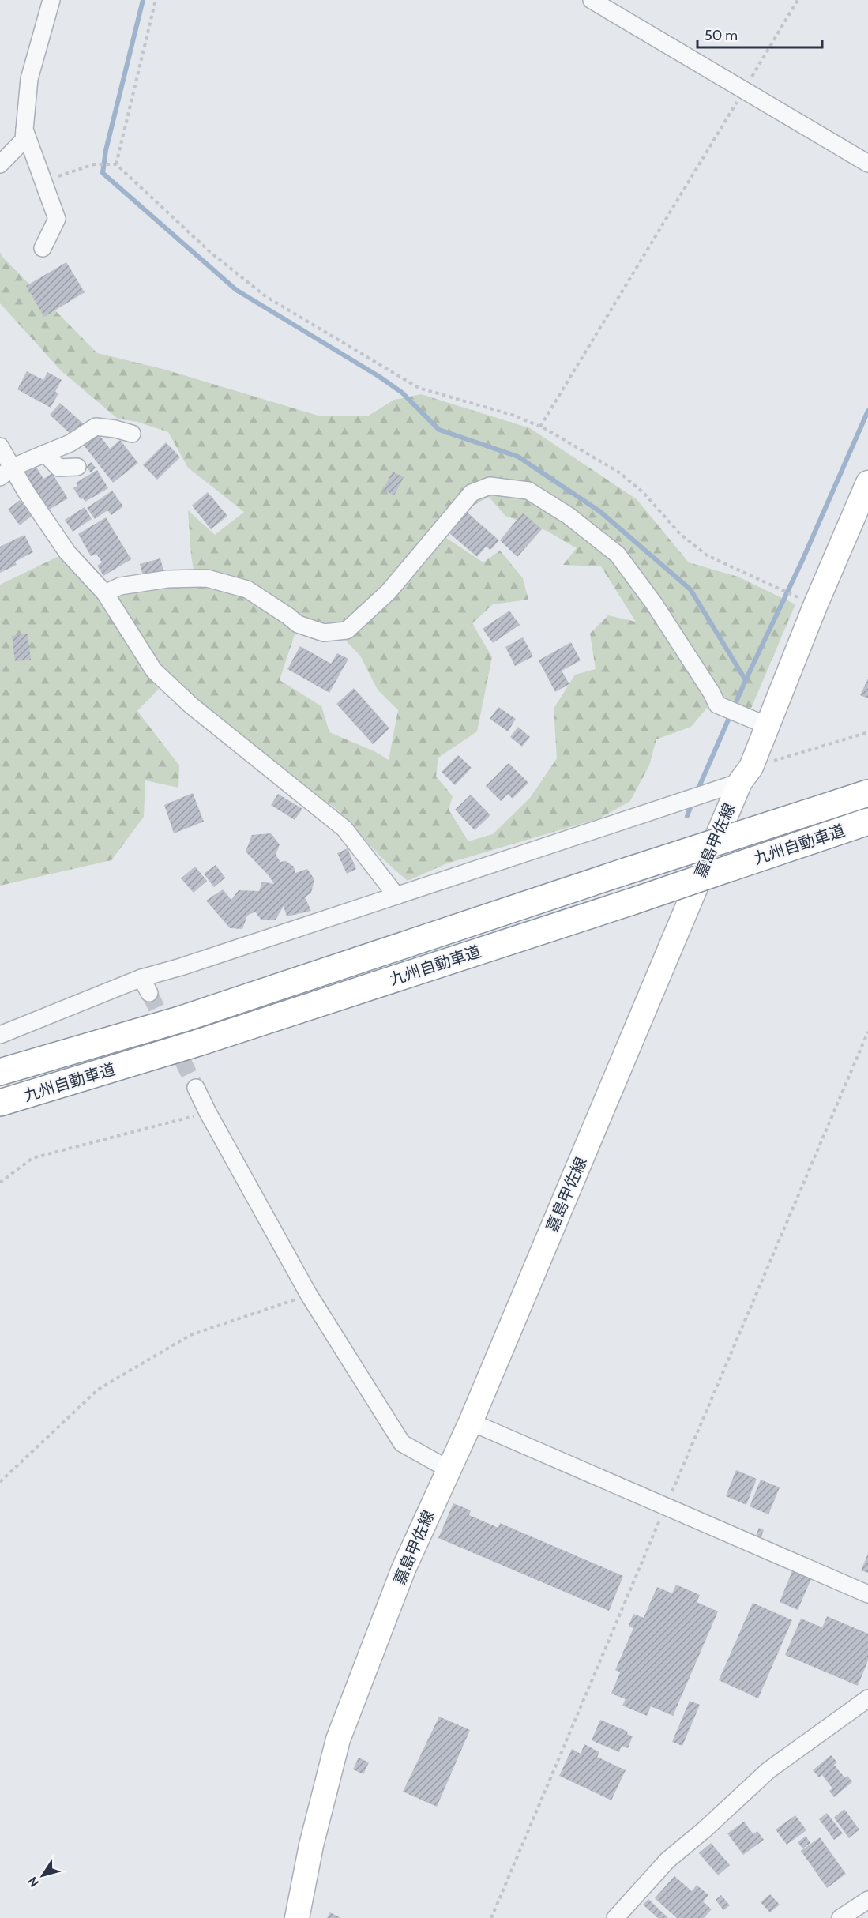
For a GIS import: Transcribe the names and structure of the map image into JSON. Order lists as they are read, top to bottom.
{
  "streets": {
    "highway": ["九州自動車道"],
    "main road": ["嘉島甲佐線"]
  },
  "scale_bar": "50 m",
  "north": "bottom left"
}
